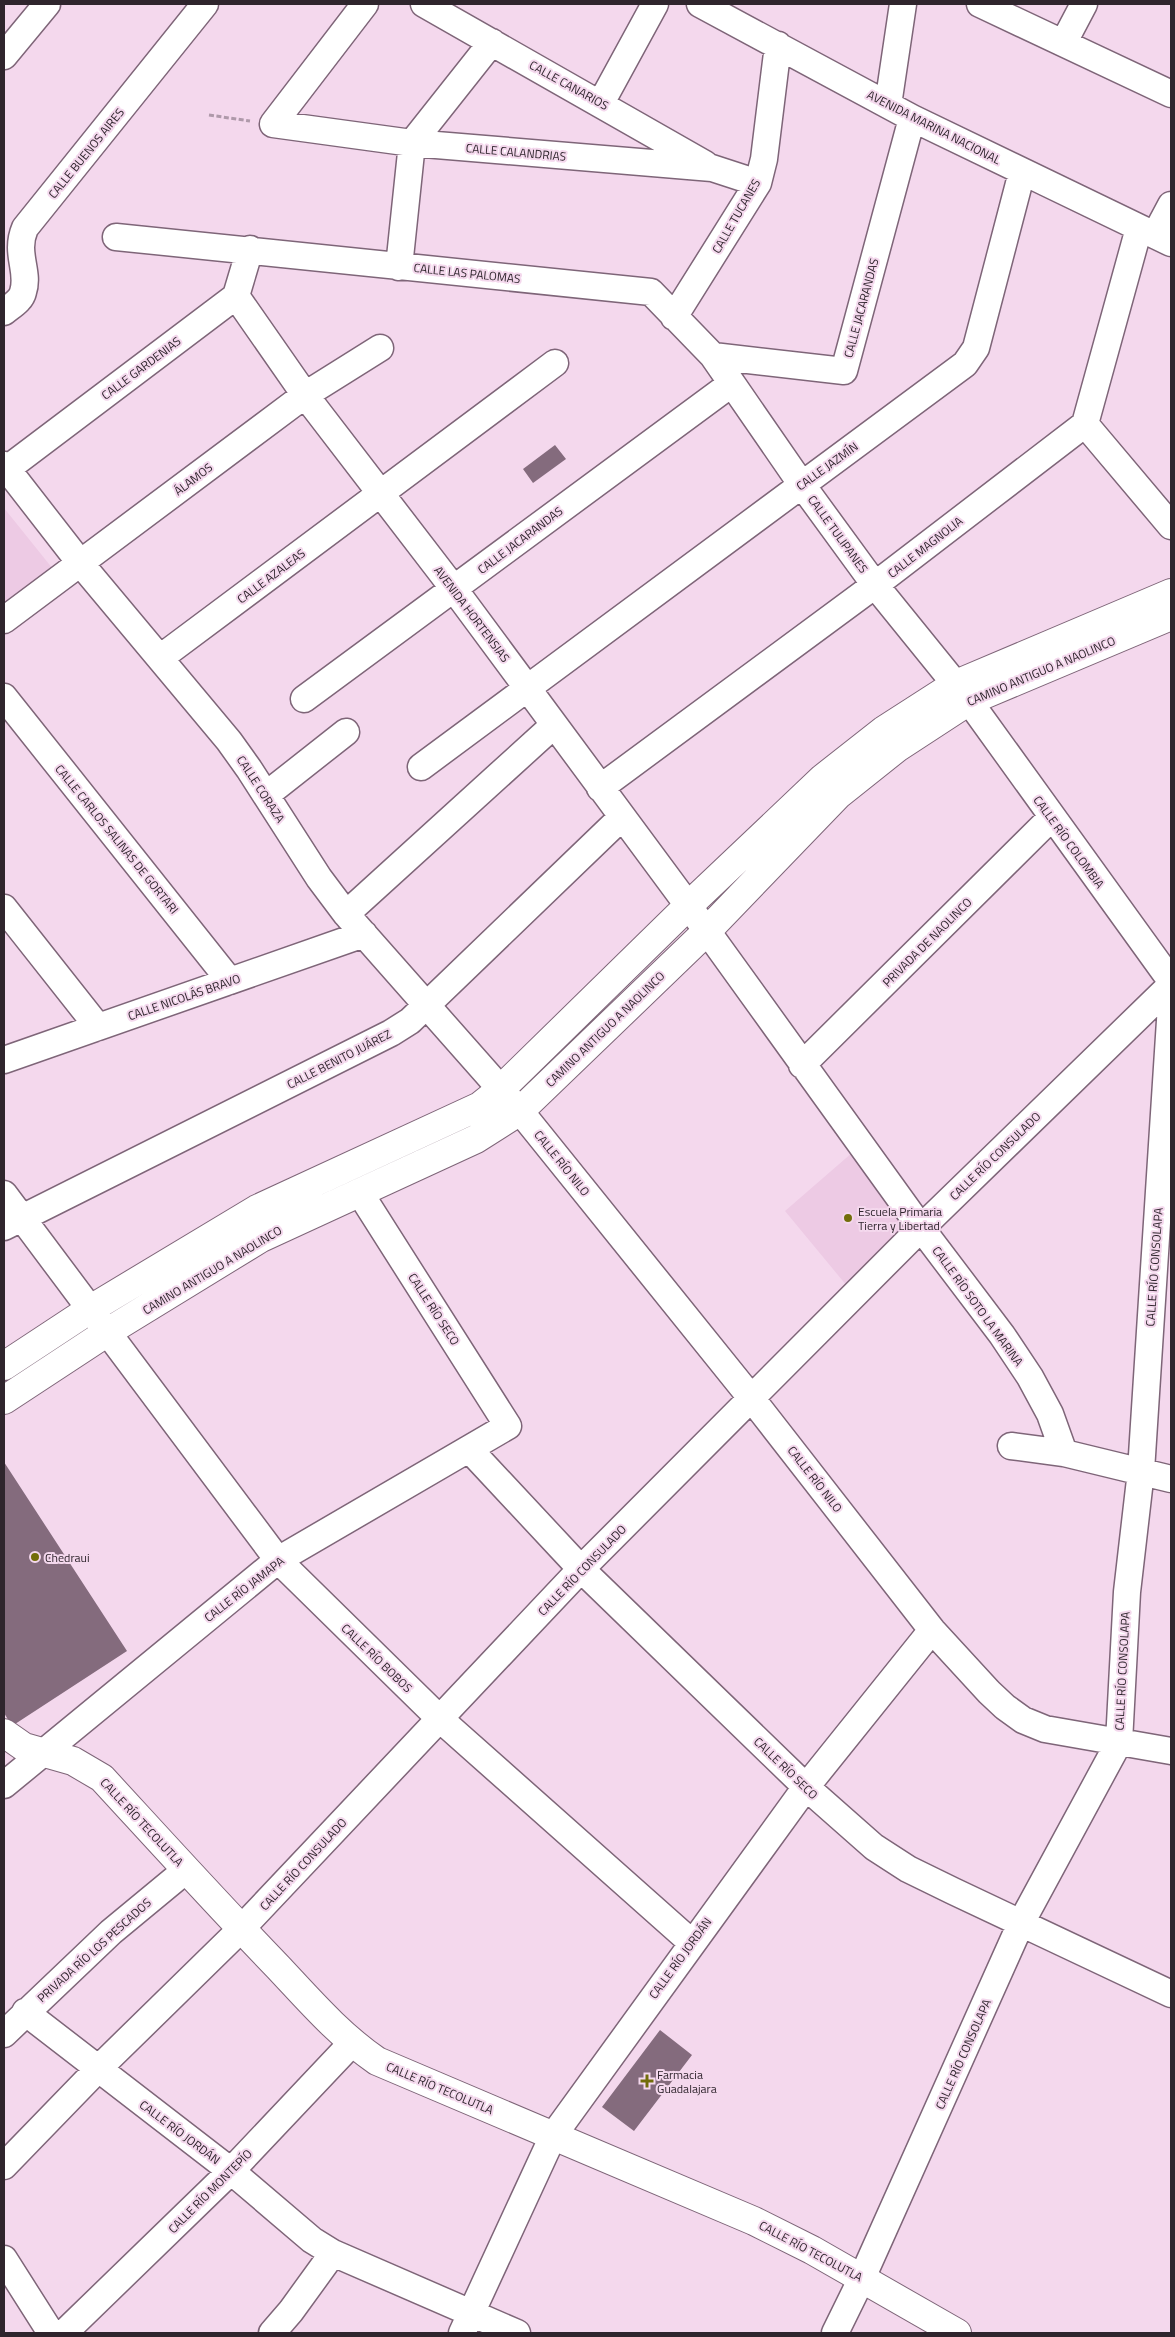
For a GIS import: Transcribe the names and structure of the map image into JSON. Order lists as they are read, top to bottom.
{
  "streets": {
    "main road": ["CAMINO ANTIGUO A NAOLINCO", "CALLE RÍO TECOLUTLA"],
    "street": [
      "CALLE CANARIOS",
      "AVENIDA MARINA NACIONAL",
      "CALLE CALANDRIAS",
      "CALLE BUENOS AIRES",
      "CALLE TUCANES",
      "CALLE LAS PALOMAS",
      "CALLE JACARANDAS",
      "CALLE GARDENIAS",
      "CALLE JAZMÍN",
      "ÁLAMOS",
      "CALLE TULIPANES",
      "CALLE MAGNOLIA",
      "CALLE AZALEAS",
      "AVENIDA HORTENSIAS",
      "CALLE CORAZA",
      "CALLE CARLOS SALINAS DE GORTARI",
      "CALLE RÍO COLOMBIA",
      "PRIVADA DE NAOLINCO",
      "CALLE NICOLÁS BRAVO",
      "CALLE BENITO JUÁREZ",
      "CALLE RÍO CONSULADO",
      "CALLE RÍO NILO",
      "CALLE RÍO CONSOLAPA",
      "CALLE RÍO SOTO LA MARINA",
      "CALLE RÍO SECO",
      "CALLE RÍO JAMAPA",
      "CALLE RÍO BOBOS",
      "PRIVADA RÍO LOS PESCADOS",
      "CALLE RÍO JORDÁN",
      "CALLE RÍO MONTEPÍO"
    ]
  },
  "crossings": [
    ["CALLE CANARIOS", "CALLE CALANDRIAS"],
    ["AVENIDA MARINA NACIONAL", "CALLE TUCANES"],
    ["AVENIDA MARINA NACIONAL", "CALLE JACARANDAS"],
    ["AVENIDA MARINA NACIONAL", "CALLE JAZMÍN"],
    ["CALLE CALANDRIAS", "CALLE TUCANES"],
    ["CALLE TUCANES", "CALLE LAS PALOMAS"],
    ["CALLE TUCANES", "CALLE TULIPANES"],
    ["CALLE LAS PALOMAS", "CALLE TULIPANES"],
    ["CALLE JACARANDAS", "CALLE TULIPANES"],
    ["CALLE JACARANDAS", "AVENIDA HORTENSIAS"],
    ["CALLE GARDENIAS", "AVENIDA HORTENSIAS"],
    ["CALLE GARDENIAS", "CALLE CORAZA"],
    ["CALLE JAZMÍN", "CALLE TULIPANES"],
    ["CALLE JAZMÍN", "AVENIDA HORTENSIAS"],
    ["ÁLAMOS", "AVENIDA HORTENSIAS"],
    ["ÁLAMOS", "CALLE CORAZA"],
    ["CALLE TULIPANES", "CALLE MAGNOLIA"],
    ["CALLE TULIPANES", "CAMINO ANTIGUO A NAOLINCO"],
    ["CALLE TULIPANES", "CALLE RÍO COLOMBIA"],
    ["CALLE MAGNOLIA", "AVENIDA HORTENSIAS"],
    ["CALLE AZALEAS", "AVENIDA HORTENSIAS"],
    ["CALLE AZALEAS", "CALLE CORAZA"],
    ["AVENIDA HORTENSIAS", "CAMINO ANTIGUO A NAOLINCO"],
    ["AVENIDA HORTENSIAS", "CALLE BENITO JUÁREZ"],
    ["AVENIDA HORTENSIAS", "CALLE RÍO SOTO LA MARINA"],
    ["CAMINO ANTIGUO A NAOLINCO", "CALLE CORAZA"],
    ["CAMINO ANTIGUO A NAOLINCO", "CALLE RÍO COLOMBIA"],
    ["CAMINO ANTIGUO A NAOLINCO", "CALLE RÍO NILO"],
    ["CAMINO ANTIGUO A NAOLINCO", "CALLE RÍO SOTO LA MARINA"],
    ["CAMINO ANTIGUO A NAOLINCO", "CALLE RÍO SECO"],
    ["CAMINO ANTIGUO A NAOLINCO", "CALLE RÍO BOBOS"],
    ["CALLE CORAZA", "CALLE NICOLÁS BRAVO"],
    ["CALLE CORAZA", "CALLE BENITO JUÁREZ"],
    ["CALLE CORAZA", "CALLE RÍO NILO"],
    ["CALLE CARLOS SALINAS DE GORTARI", "CALLE NICOLÁS BRAVO"],
    ["CALLE RÍO COLOMBIA", "PRIVADA DE NAOLINCO"],
    ["CALLE RÍO COLOMBIA", "CALLE RÍO CONSULADO"],
    ["PRIVADA DE NAOLINCO", "CALLE RÍO SOTO LA MARINA"],
    ["CALLE BENITO JUÁREZ", "CALLE RÍO BOBOS"],
    ["CALLE RÍO CONSULADO", "CALLE RÍO NILO"],
    ["CALLE RÍO CONSULADO", "CALLE RÍO SOTO LA MARINA"],
    ["CALLE RÍO CONSULADO", "CALLE RÍO SECO"],
    ["CALLE RÍO CONSULADO", "CALLE RÍO BOBOS"],
    ["CALLE RÍO CONSULADO", "CALLE RÍO TECOLUTLA"],
    ["CALLE RÍO CONSULADO", "CALLE RÍO JORDÁN"],
    ["CALLE RÍO NILO", "CALLE RÍO CONSOLAPA"],
    ["CALLE RÍO NILO", "CALLE RÍO JORDÁN"],
    ["CALLE RÍO CONSOLAPA", "CALLE RÍO SECO"],
    ["CALLE RÍO CONSOLAPA", "CALLE RÍO TECOLUTLA"],
    ["CALLE RÍO SECO", "CALLE RÍO JAMAPA"],
    ["CALLE RÍO SECO", "CALLE RÍO JORDÁN"],
    ["CALLE RÍO JAMAPA", "CALLE RÍO BOBOS"],
    ["CALLE RÍO JAMAPA", "CALLE RÍO TECOLUTLA"],
    ["CALLE RÍO BOBOS", "CALLE RÍO JORDÁN"],
    ["CALLE RÍO TECOLUTLA", "PRIVADA RÍO LOS PESCADOS"],
    ["CALLE RÍO TECOLUTLA", "CALLE RÍO JORDÁN"],
    ["CALLE RÍO TECOLUTLA", "CALLE RÍO MONTEPÍO"],
    ["PRIVADA RÍO LOS PESCADOS", "CALLE RÍO JORDÁN"],
    ["CALLE RÍO JORDÁN", "CALLE RÍO MONTEPÍO"]
  ],
  "places": {
    "other": ["Escuela Primaria Tierra y Libertad", "Chedraui"],
    "health": ["Farmacia Guadalajara"]
  }
}
